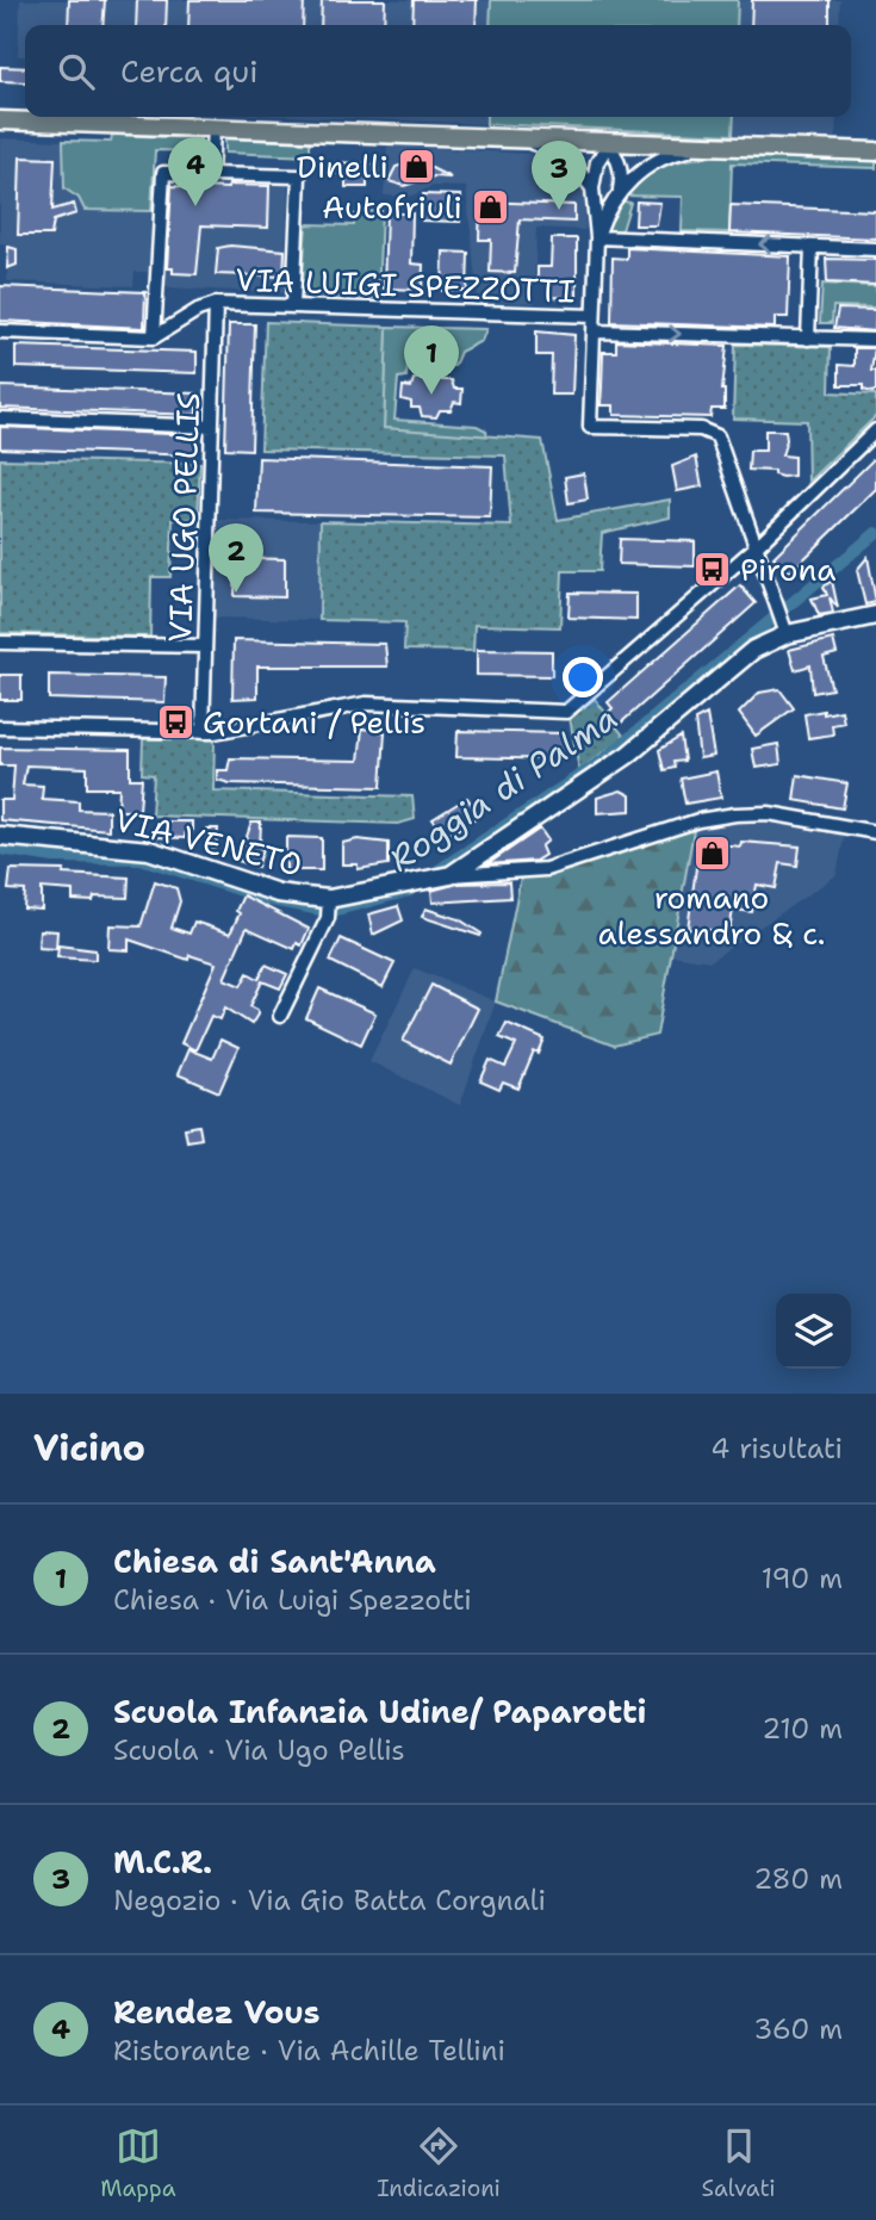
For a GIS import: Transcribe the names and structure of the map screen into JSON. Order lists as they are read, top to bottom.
{
  "streets": {
    "street": ["VIA LUIGI SPEZZOTTI", "VIA UGO PELLIS", "VIA VENETO"]
  },
  "crossings": [
    ["VIA LUIGI SPEZZOTTI", "VIA UGO PELLIS"]
  ],
  "water": ["Roggia di Palma"],
  "places": {
    "shop": ["Dinelli", "Autofriuli", "romano alessandro & c."],
    "bus stop": ["Pirona", "Gortani / Pellis"]
  },
  "page": {
    "search": "Cerca qui",
    "pins": [
      "4",
      "3",
      "1",
      "2"
    ],
    "heading": ["Vicino", "4 risultati"],
    "list": [
      {
        "mark": "1",
        "name": "Chiesa di Sant'Anna",
        "note": "Chiesa · Via Luigi Spezzotti",
        "value": "190 m"
      },
      {
        "mark": "2",
        "name": "Scuola Infanzia Udine/ Paparotti",
        "note": "Scuola · Via Ugo Pellis",
        "value": "210 m"
      },
      {
        "mark": "3",
        "name": "M.C.R.",
        "note": "Negozio · Via Gio Batta Corgnali",
        "value": "280 m"
      },
      {
        "mark": "4",
        "name": "Rendez Vous",
        "note": "Ristorante · Via Achille Tellini",
        "value": "360 m"
      }
    ],
    "nav": ["Mappa", "Indicazioni", "Salvati"]
  }
}
